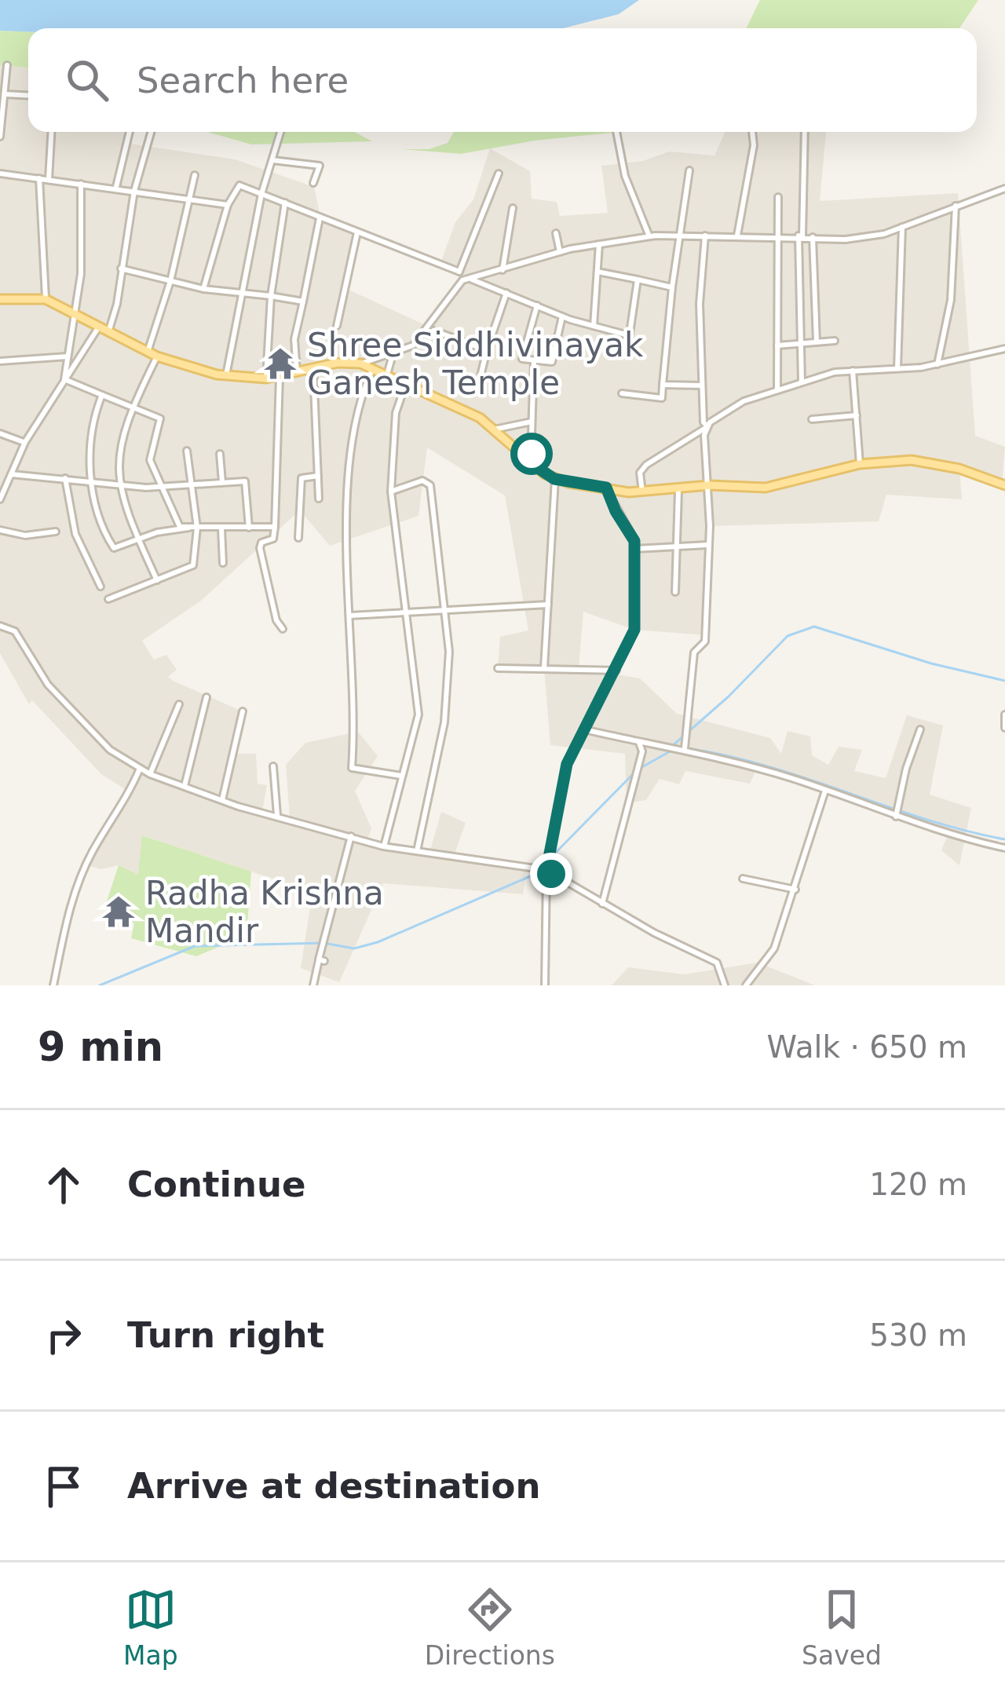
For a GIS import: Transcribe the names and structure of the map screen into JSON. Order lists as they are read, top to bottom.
{
  "places": {
    "temple": ["Shree Siddhivinayak Ganesh Temple", "Radha Krishna Mandir"]
  },
  "page": {
    "search": "Search here",
    "heading": ["9 min", "Walk · 650 m"],
    "list": [
      ["Continue", "120 m"],
      ["Turn right", "530 m"],
      "Arrive at destination"
    ],
    "nav": ["Map", "Directions", "Saved"]
  }
}
